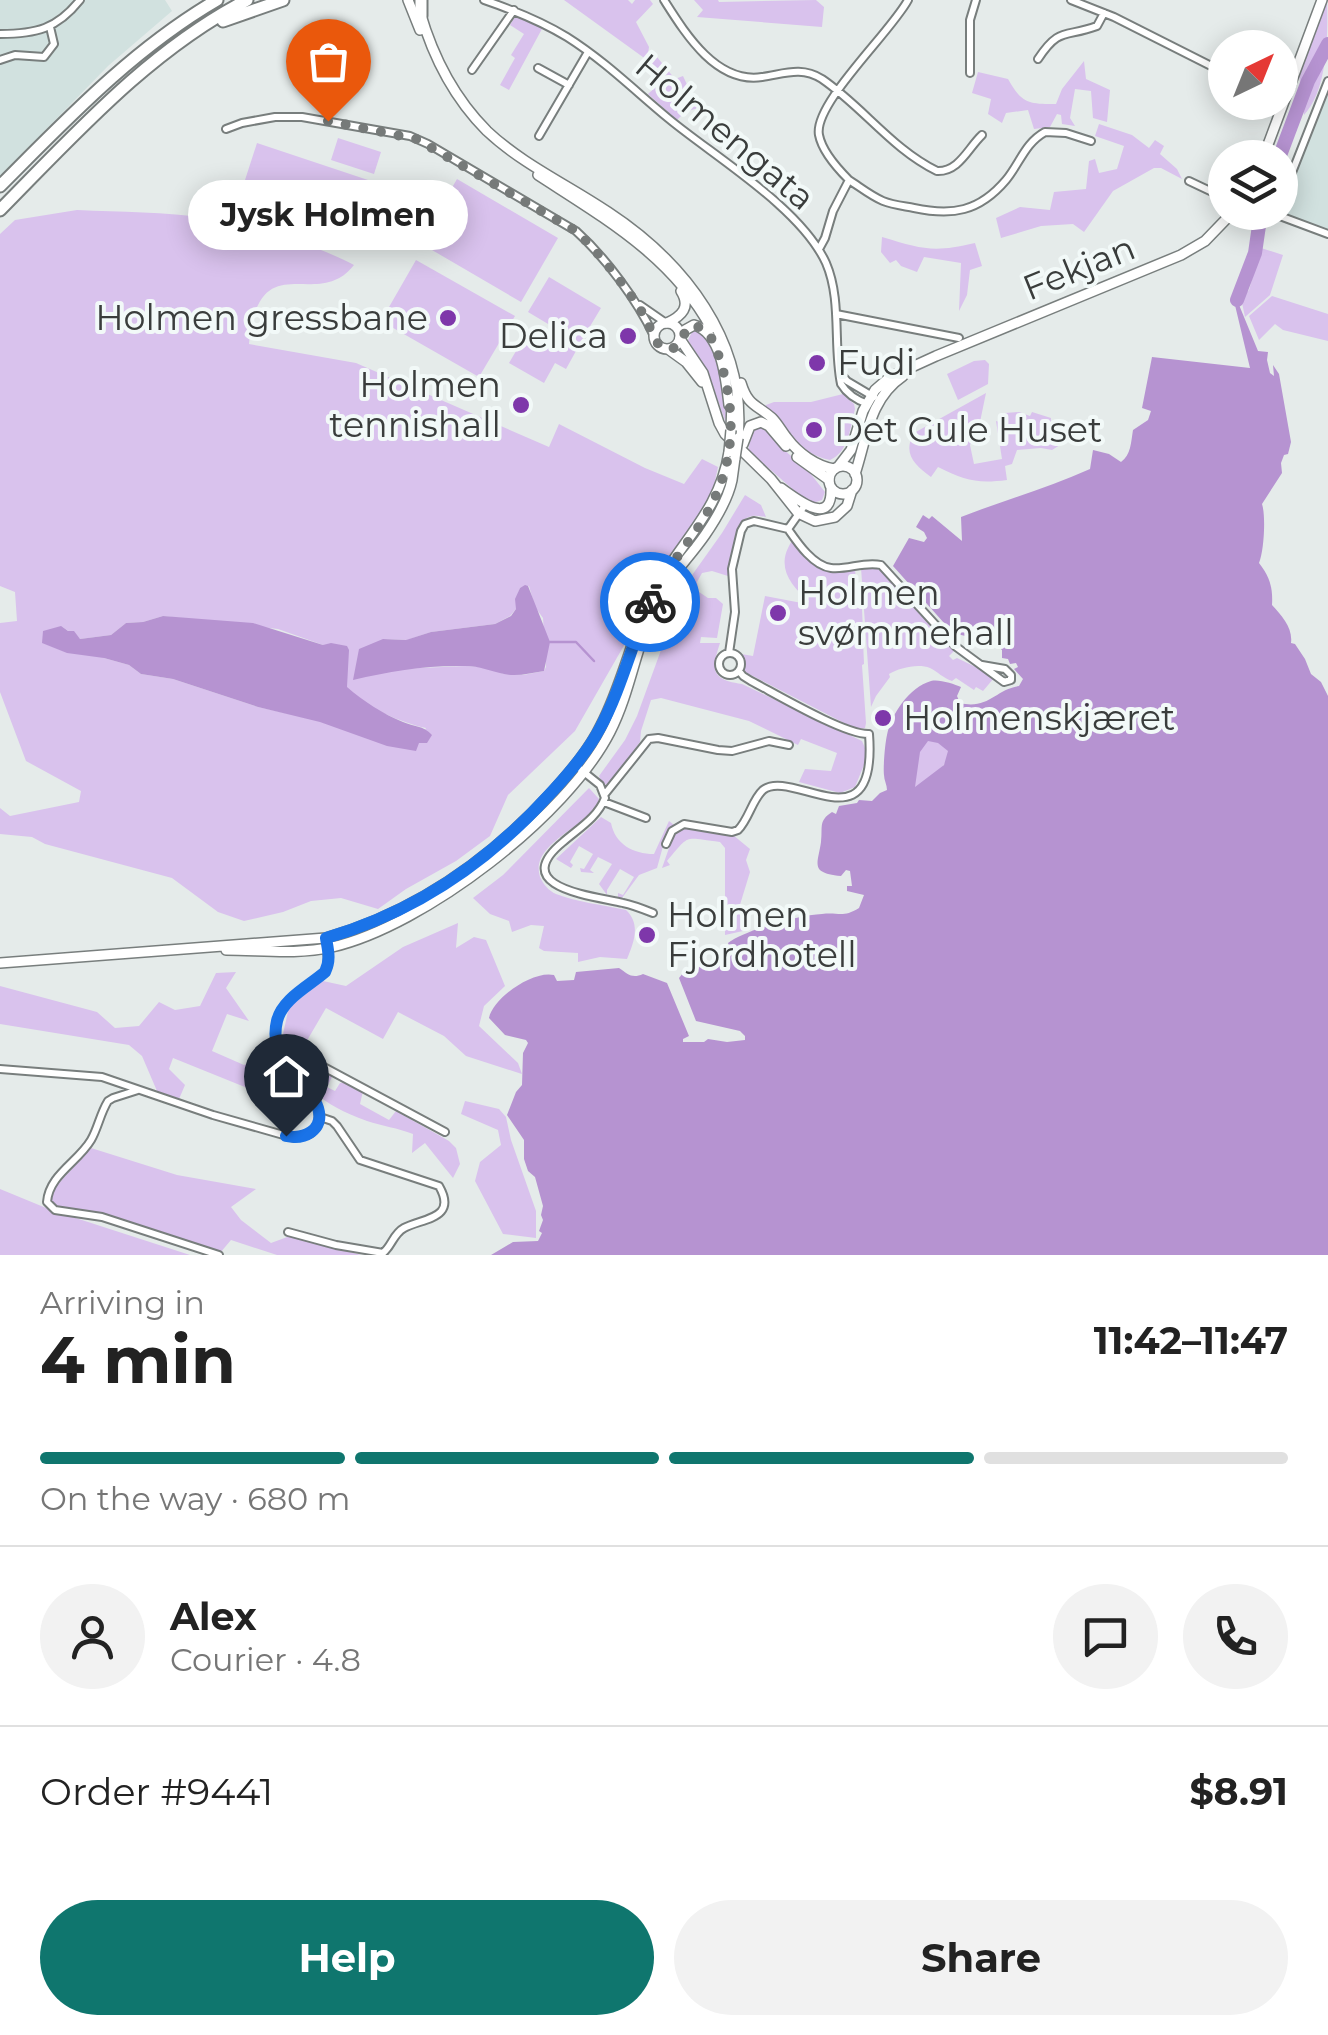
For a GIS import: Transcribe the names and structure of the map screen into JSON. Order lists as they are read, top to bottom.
{
  "streets": {
    "main road": ["Fekjan"],
    "street": ["Holmengata"]
  },
  "crossings": [
    ["Holmengata", "Fekjan"]
  ],
  "places": [
    "Jysk Holmen",
    "Holmen gressbane",
    "Delica",
    "Fudi",
    "Holmen tennishall",
    "Det Gule Huset",
    "Holmen svømmehall",
    "Holmenskjæret",
    "Holmen Fjordhotell"
  ],
  "north": "top right",
  "page": {
    "bubble": "Jysk Holmen",
    "heading": ["4 min", "Arriving in", "11:42–11:47"],
    "panel": [
      "Alex",
      "Courier · 4.8",
      "Order #9441",
      "$8.91"
    ],
    "bar": "On the way · 680 m",
    "buttons": ["Help", "Share"]
  }
}
